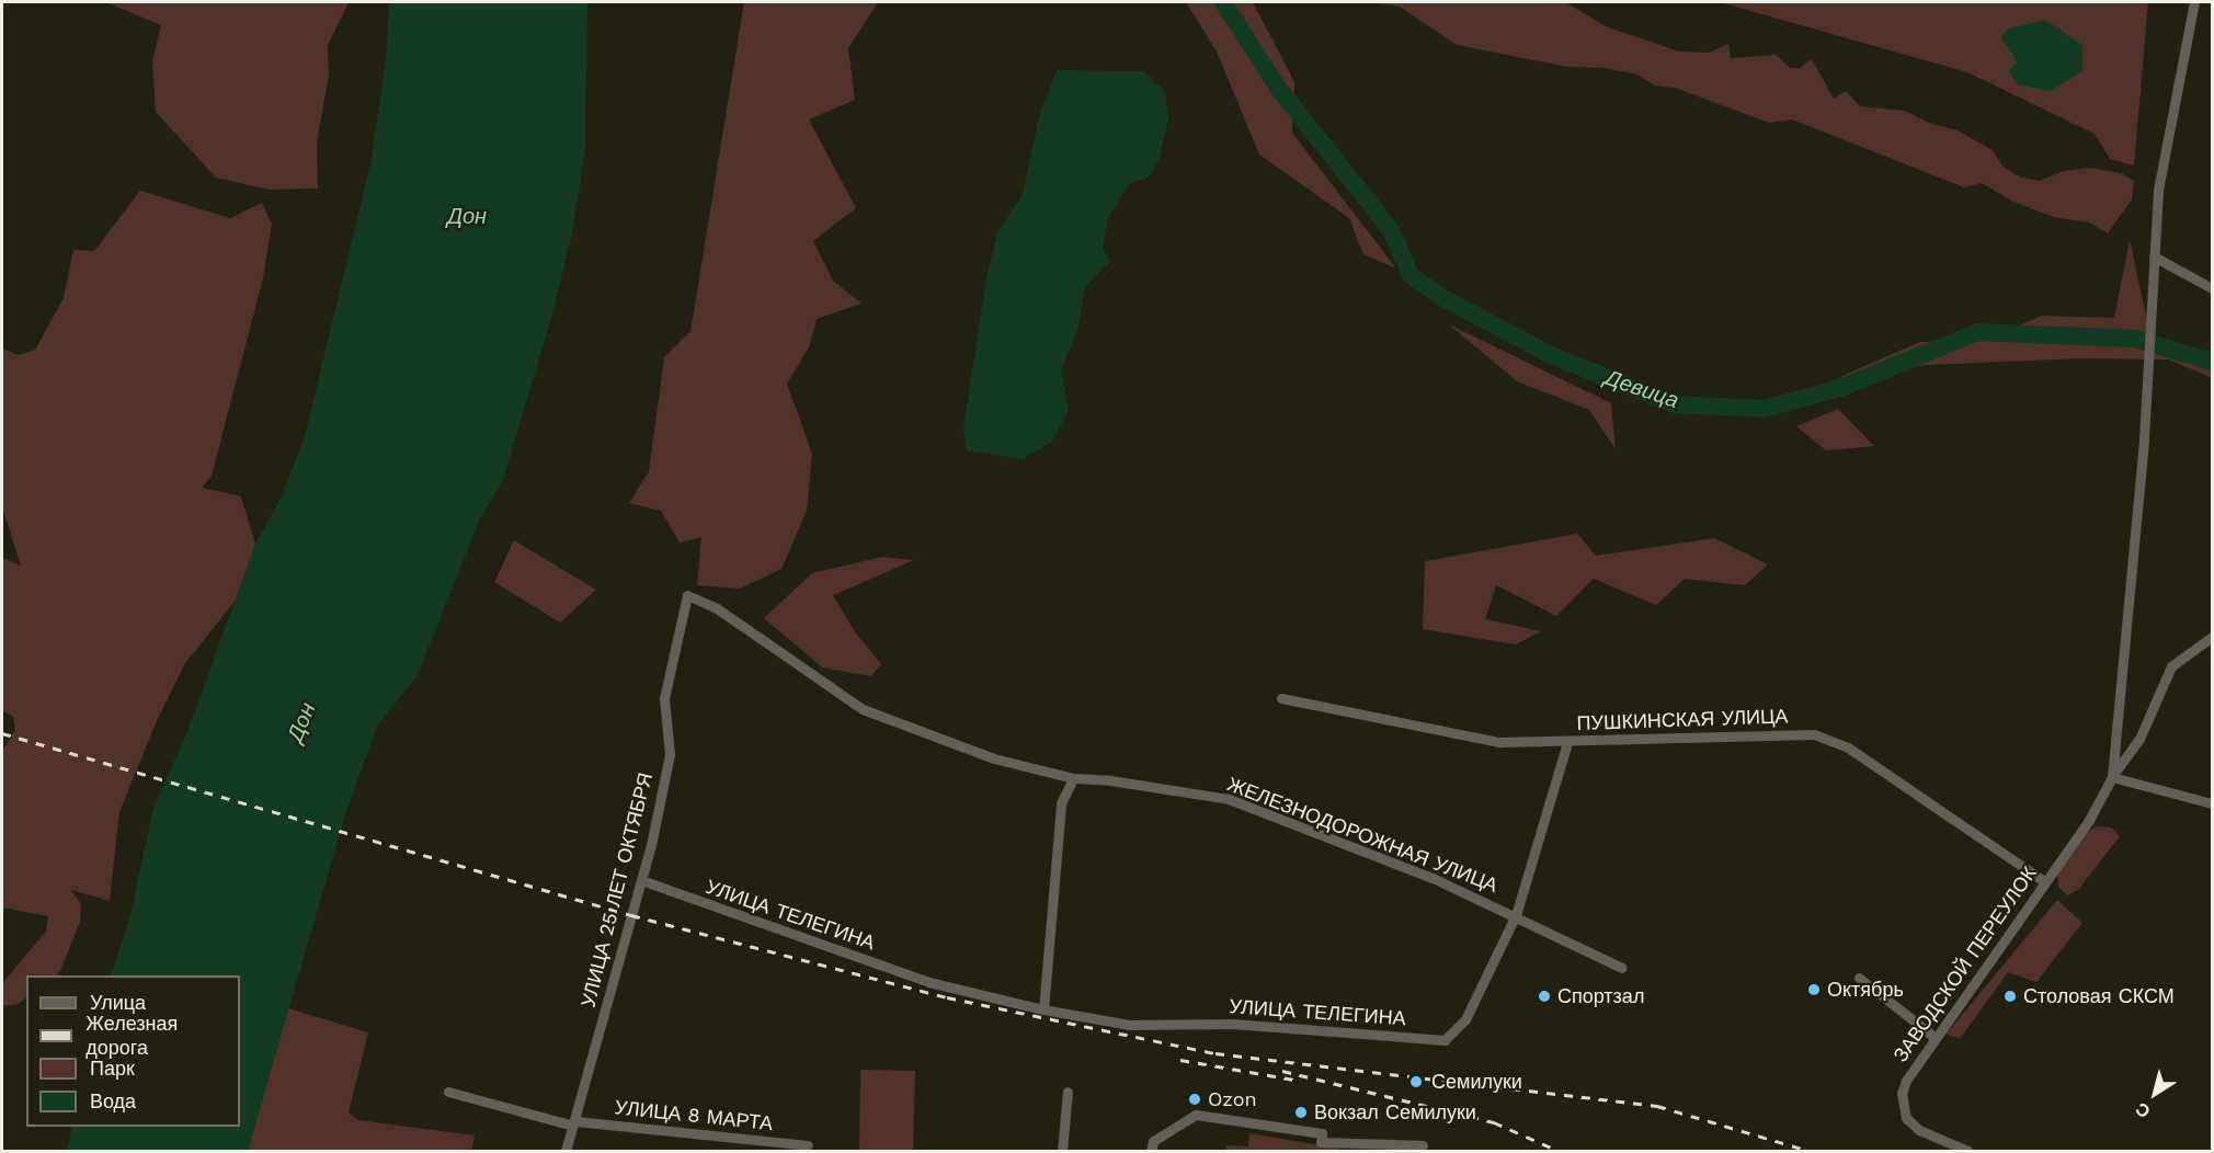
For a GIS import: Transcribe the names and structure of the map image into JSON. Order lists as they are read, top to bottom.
{
  "streets": {
    "street": [
      "ПУШКИНСКАЯ УЛИЦА",
      "ЖЕЛЕЗНОДОРОЖНАЯ УЛИЦА",
      "УЛИЦА 25 ЛЕТ ОКТЯБРЯ",
      "УЛИЦА ТЕЛЕГИНА",
      "ЗАВОДСКОЙ ПЕРЕУЛОК",
      "УЛИЦА 8 МАРТА"
    ]
  },
  "crossings": [
    ["ПУШКИНСКАЯ УЛИЦА", "УЛИЦА ТЕЛЕГИНА"],
    ["ПУШКИНСКАЯ УЛИЦА", "ЗАВОДСКОЙ ПЕРЕУЛОК"],
    ["ЖЕЛЕЗНОДОРОЖНАЯ УЛИЦА", "УЛИЦА 25 ЛЕТ ОКТЯБРЯ"],
    ["ЖЕЛЕЗНОДОРОЖНАЯ УЛИЦА", "УЛИЦА ТЕЛЕГИНА"],
    ["УЛИЦА 25 ЛЕТ ОКТЯБРЯ", "УЛИЦА ТЕЛЕГИНА"],
    ["УЛИЦА 25 ЛЕТ ОКТЯБРЯ", "УЛИЦА 8 МАРТА"]
  ],
  "water": ["Дон", "Девица"],
  "places": [
    "Октябрь",
    "Спортзал",
    "Столовая СКСМ",
    "Семилуки",
    "Ozon",
    "Вокзал Семилуки"
  ],
  "legend": [
    "Улица",
    "Железная дорога",
    "Парк",
    "Вода"
  ],
  "north": "bottom left"
}
